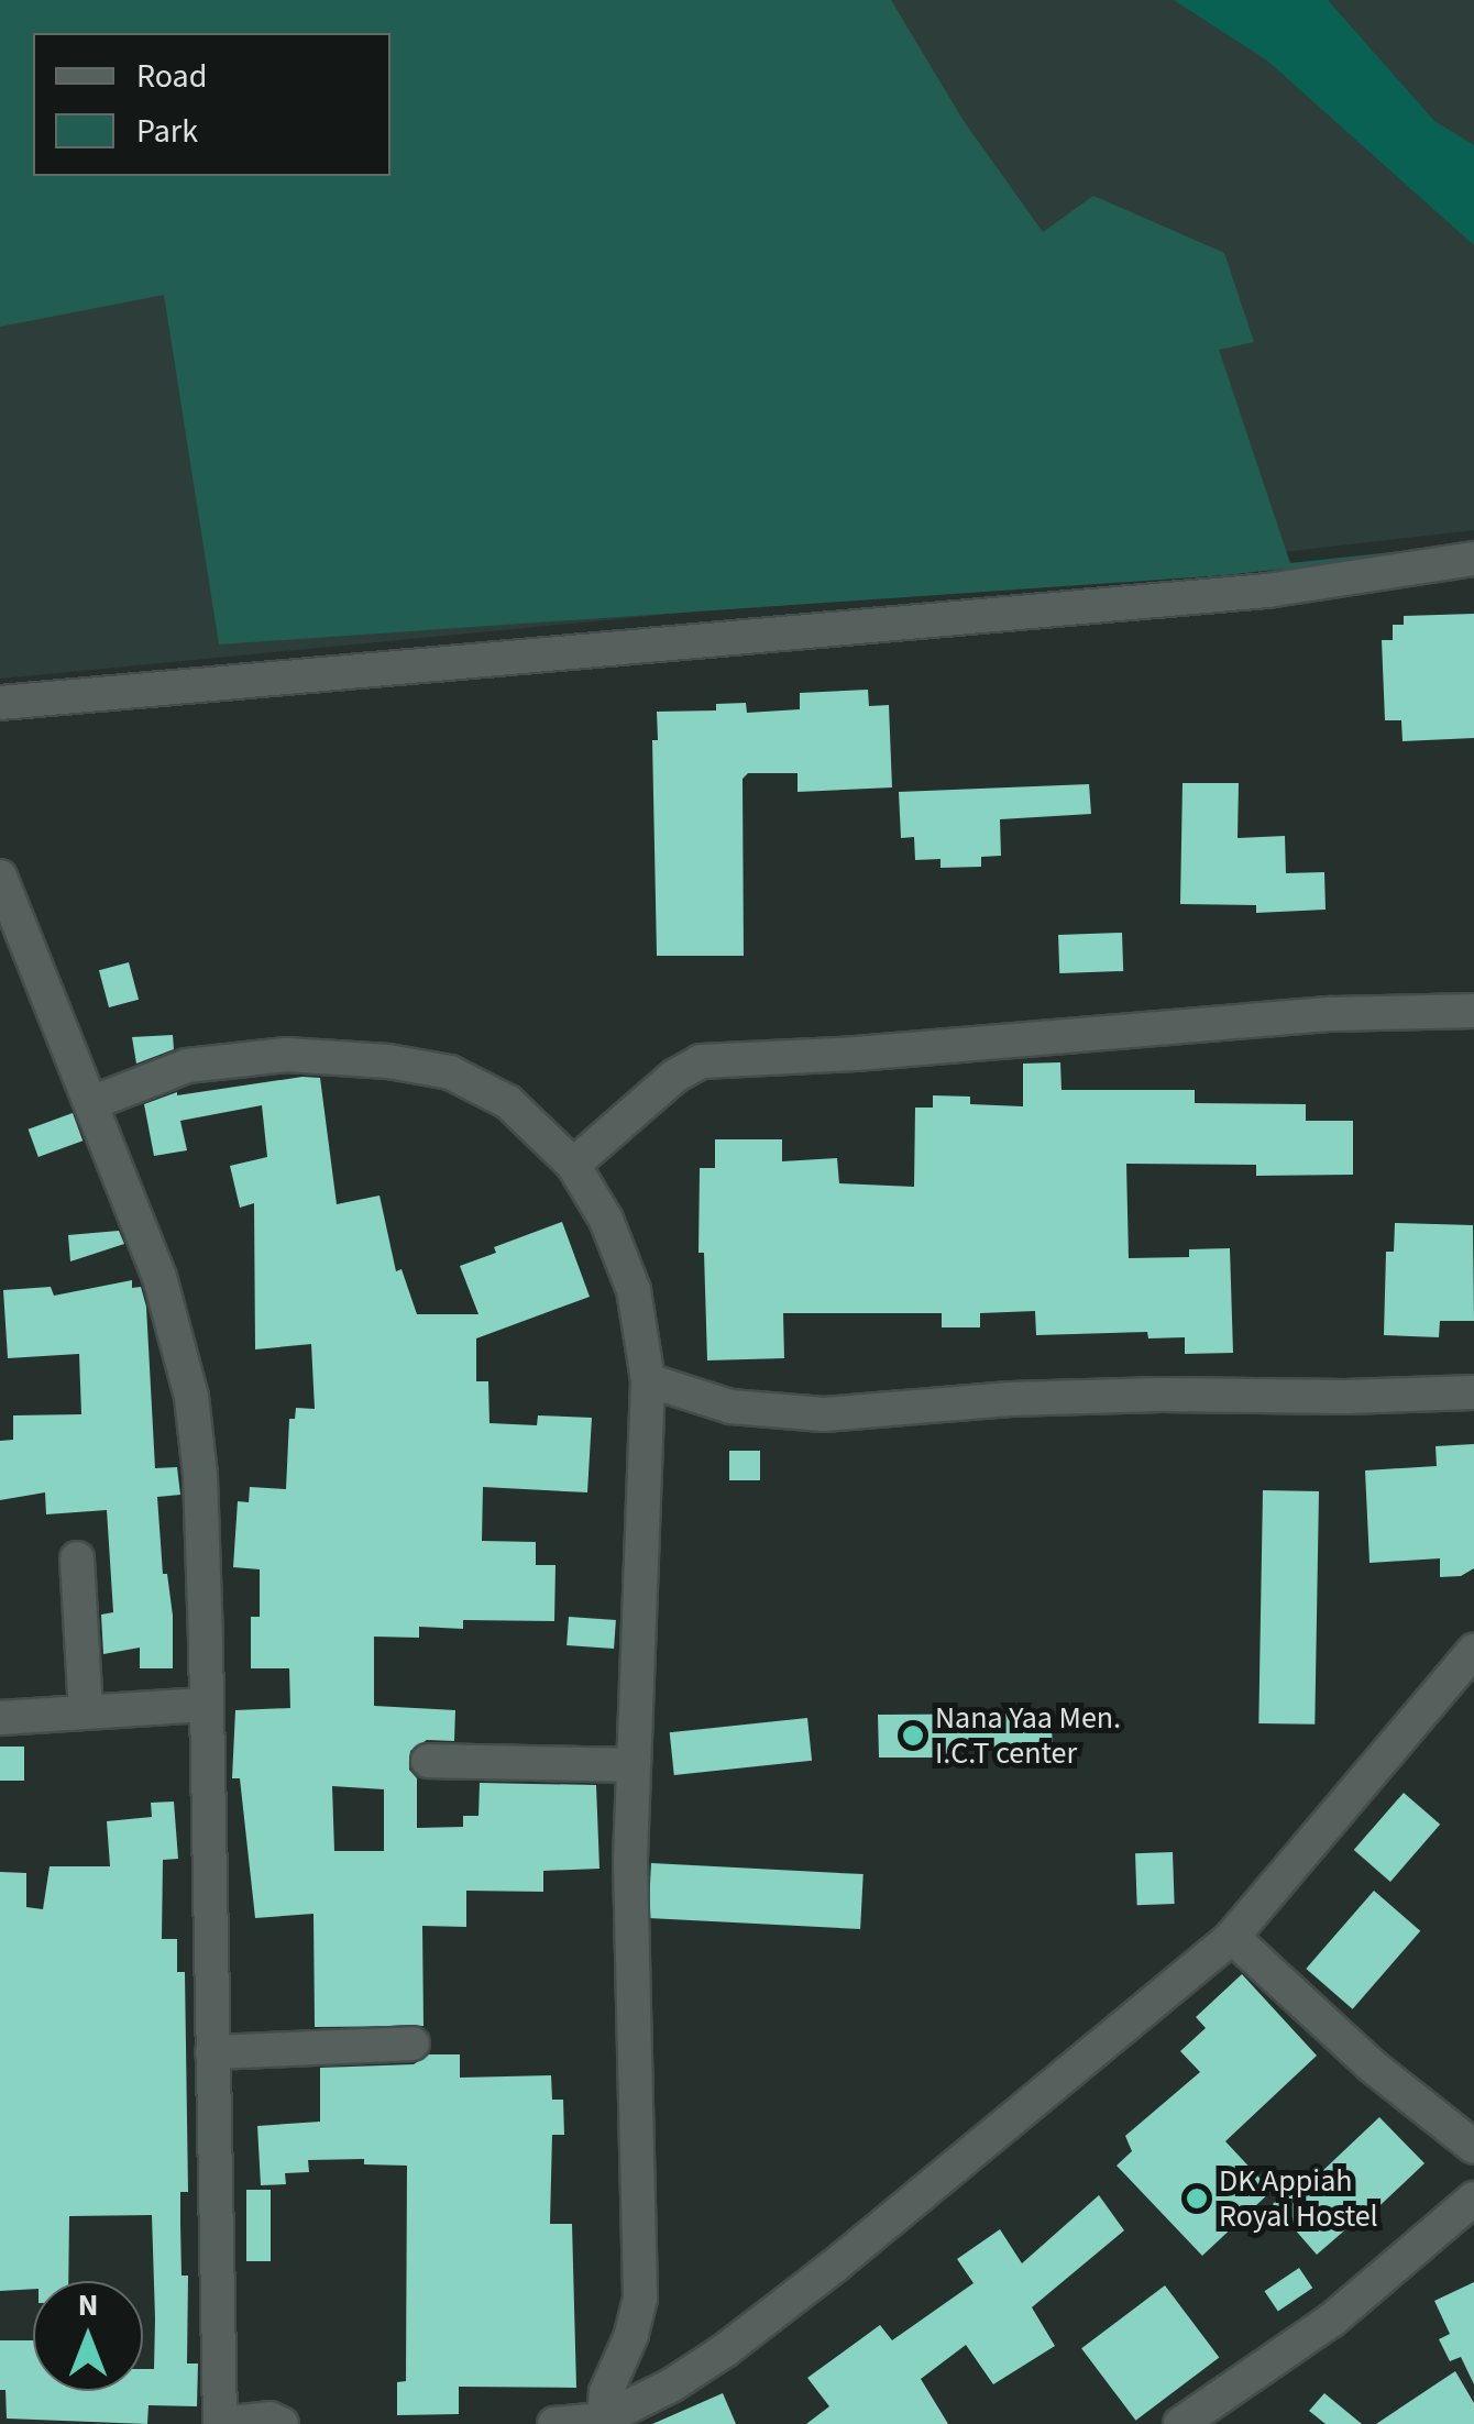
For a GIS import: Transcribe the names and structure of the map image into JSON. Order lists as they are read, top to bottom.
{
  "places": ["Nana Yaa Men. I.C.T center", "DK Appiah Royal Hostel"],
  "legend": ["Road", "Park"],
  "north": "top"
}
